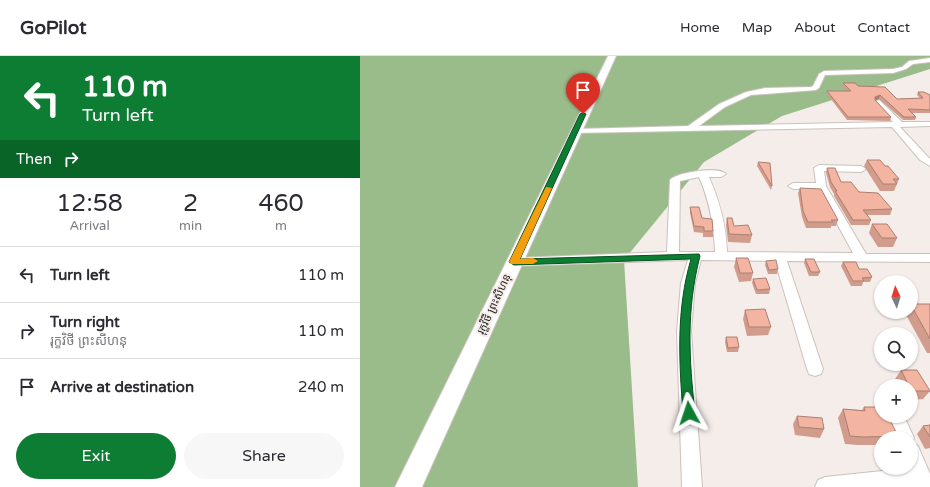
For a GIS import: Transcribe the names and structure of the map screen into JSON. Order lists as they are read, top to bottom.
{
  "streets": {
    "street": ["រុក្ខវិថី ព្រះសីហនុ"]
  },
  "north": "top",
  "page": {
    "header": "GoPilot",
    "nav": [
      "Home",
      "Map",
      "About",
      "Contact"
    ],
    "turn": ["110 m", "Turn left"],
    "then": "Then",
    "eta": [
      "12:58",
      "Arrival",
      "2",
      "min",
      "460",
      "m"
    ],
    "list": [
      {
        "name": "Turn left",
        "value": "110 m"
      },
      {
        "name": "Turn right",
        "note": "រុក្ខវិថី ព្រះសីហនុ",
        "value": "110 m"
      },
      {
        "name": "Arrive at destination",
        "value": "240 m"
      }
    ],
    "map_buttons": ["+", "−"],
    "buttons": ["Exit", "Share"]
  }
}
